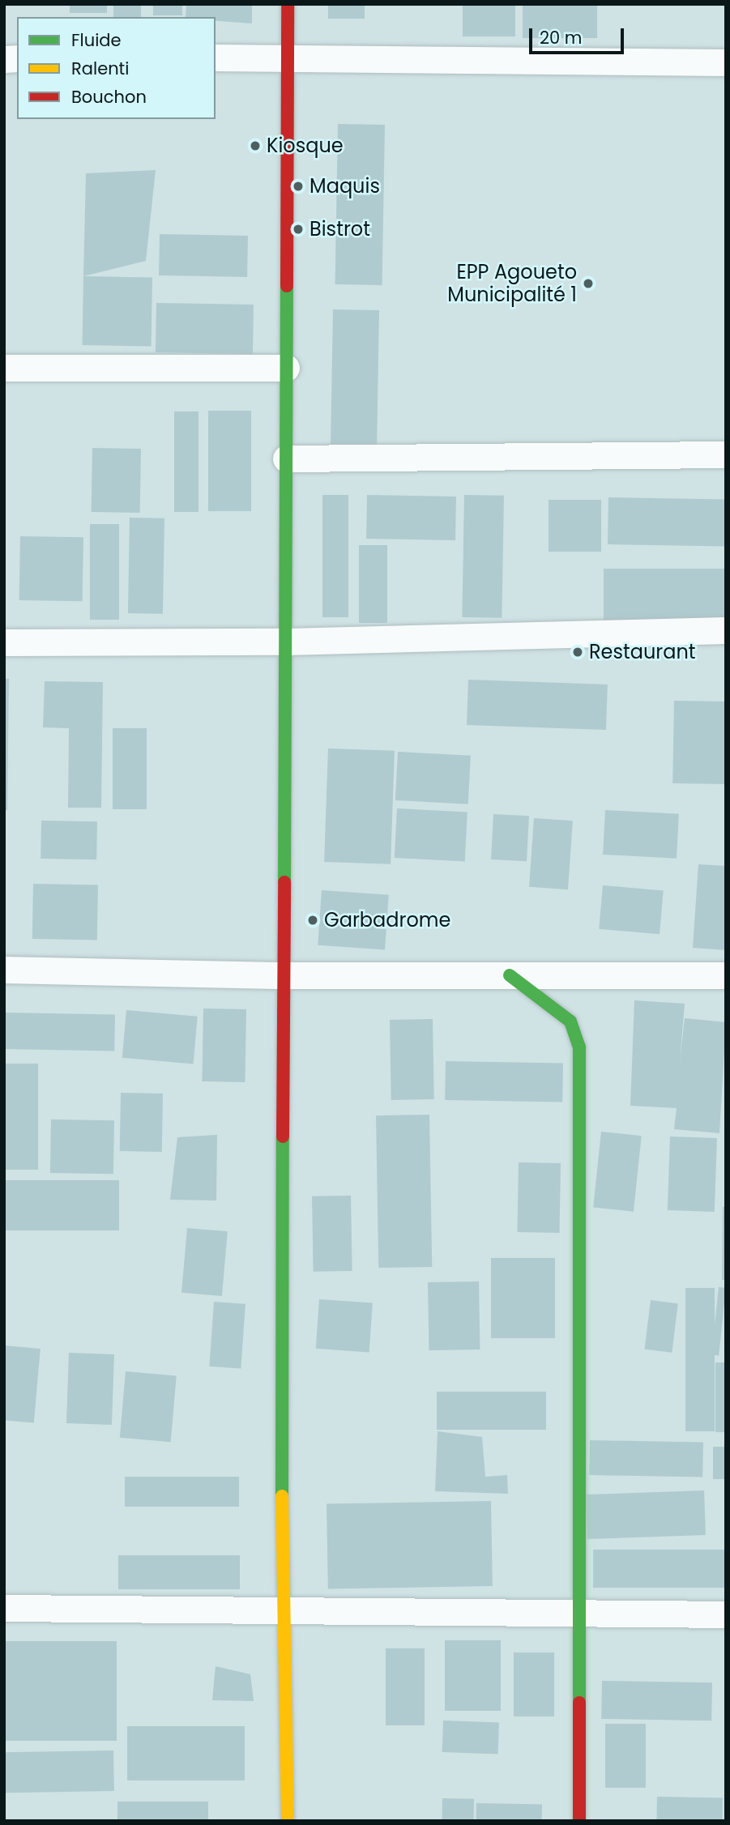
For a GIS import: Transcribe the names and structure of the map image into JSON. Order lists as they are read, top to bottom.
{
  "places": [
    "Kiosque",
    "Maquis",
    "Bistrot",
    "EPP Agoueto Municipalité 1",
    "Restaurant",
    "Garbadrome"
  ],
  "legend": ["Fluide", "Ralenti", "Bouchon"],
  "scale_bar": "20 m"
}
